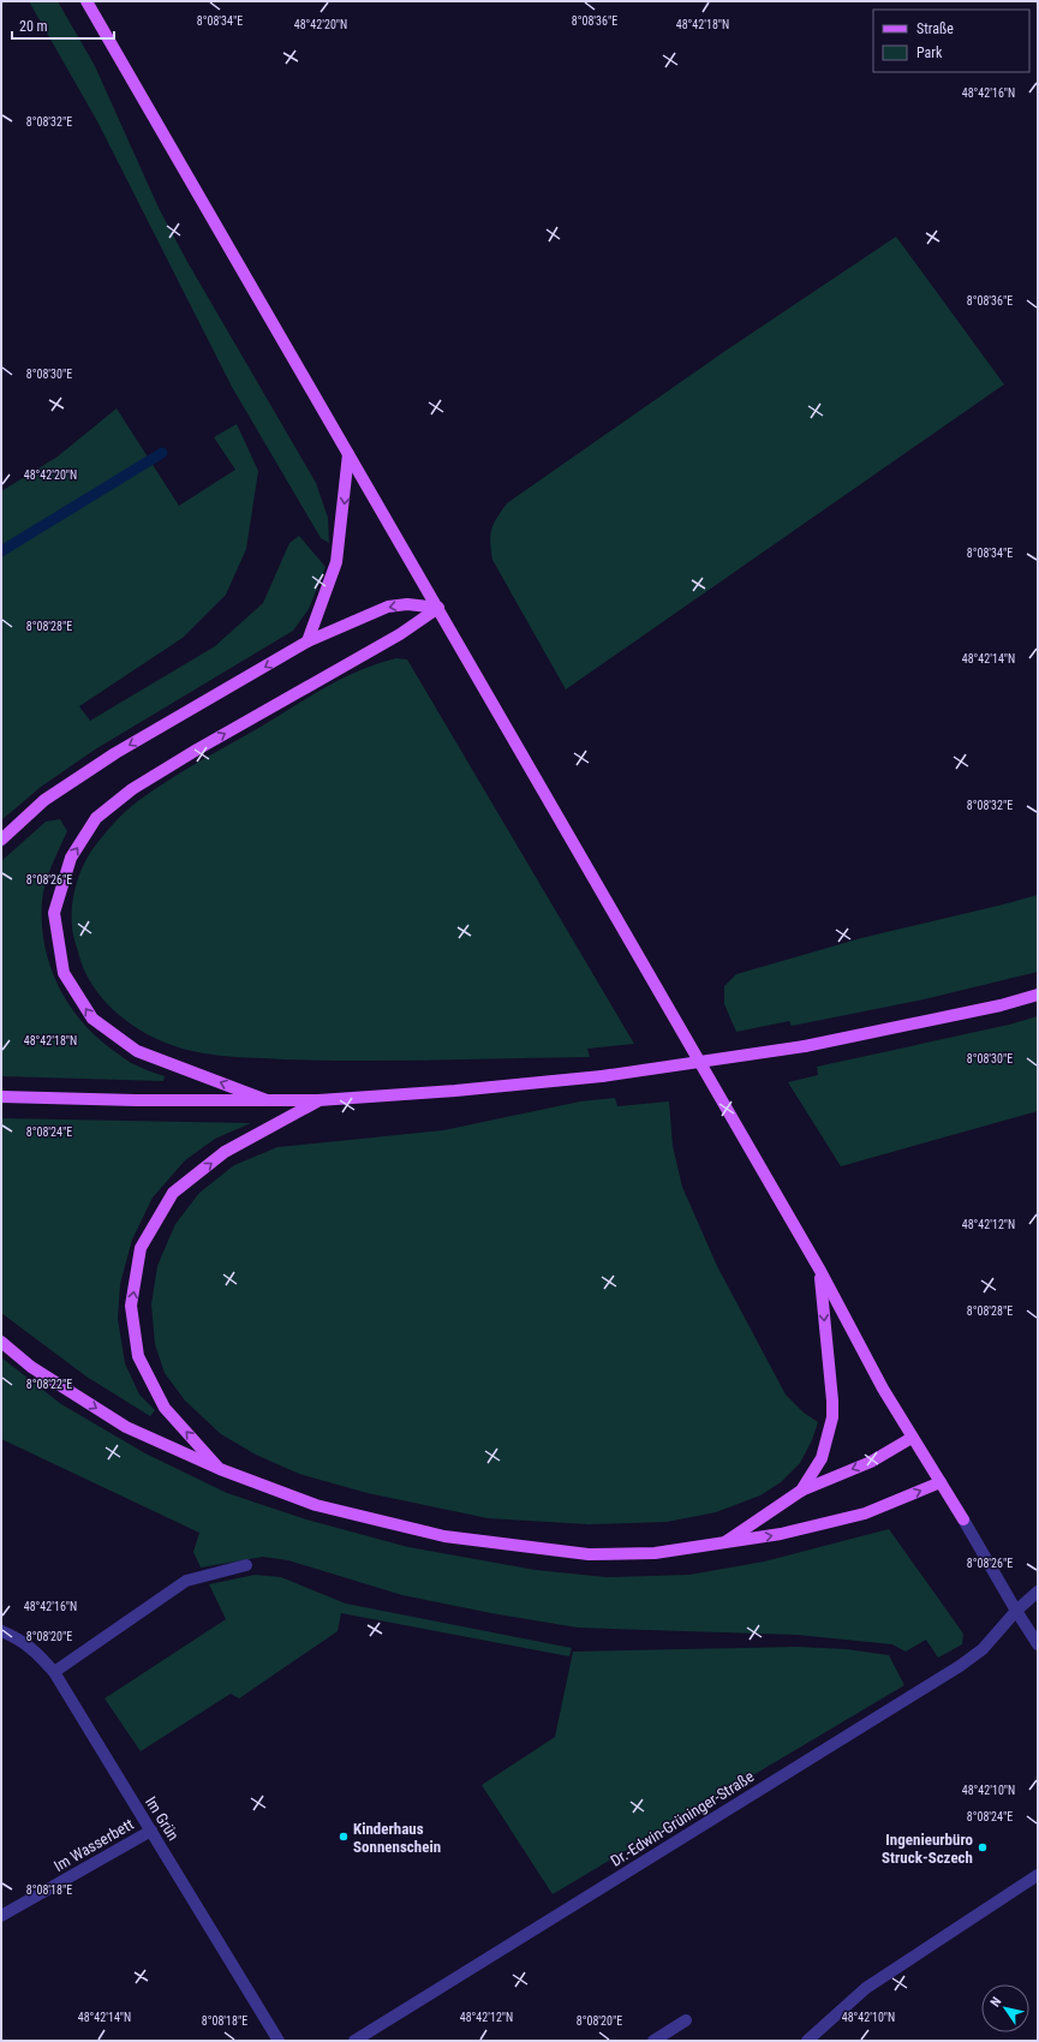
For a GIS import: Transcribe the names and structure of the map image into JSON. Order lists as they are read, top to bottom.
{
  "streets": {
    "street": ["Im Grün", "Dr.-Edwin-Grüninger-Straße", "Im Wasserbett"]
  },
  "crossings": [
    ["Im Grün", "Im Wasserbett"]
  ],
  "places": ["Kinderhaus Sonnenschein", "Ingenieurbüro Struck-Sczech"],
  "legend": ["Straße", "Park"],
  "scale_bar": "20 m",
  "north": "top left",
  "coordinates": [
    "8°08'34\"E",
    "8°08'36\"E",
    "48°42'20\"N",
    "48°42'18\"N",
    "48°42'16\"N",
    "8°08'32\"E",
    "8°08'30\"E",
    "8°08'28\"E",
    "48°42'14\"N",
    "8°08'26\"E",
    "8°08'24\"E",
    "48°42'12\"N",
    "8°08'22\"E",
    "8°08'20\"E",
    "48°42'10\"N",
    "8°08'18\"E"
  ]
}
